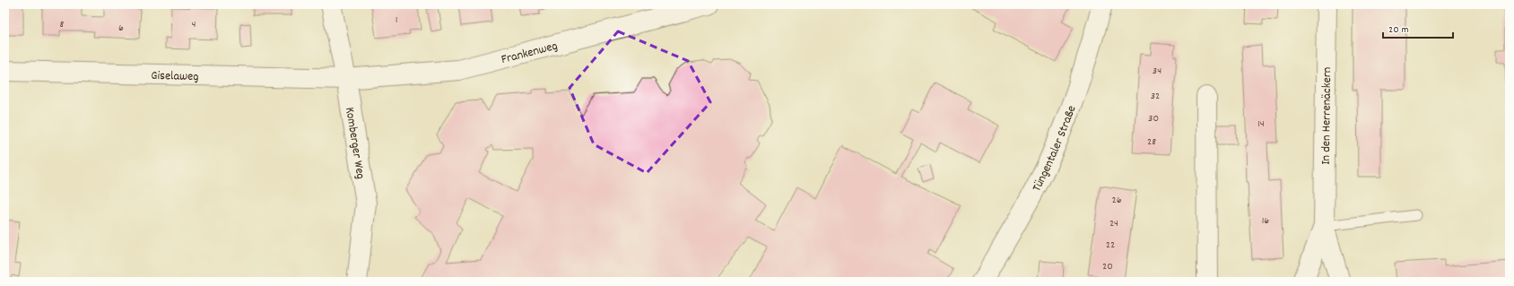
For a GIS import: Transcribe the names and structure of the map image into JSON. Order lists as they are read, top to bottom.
{
  "streets": {
    "street": [
      "Frankenweg",
      "Giselaweg",
      "In den Herrenäckern",
      "Komberger Weg",
      "Tüngentaler Straße"
    ]
  },
  "crossings": [
    ["Frankenweg", "Giselaweg"],
    ["Frankenweg", "Komberger Weg"],
    ["Giselaweg", "Komberger Weg"]
  ],
  "house_numbers": [
    "1",
    "8",
    "4",
    "6",
    "34",
    "32",
    "30",
    "14",
    "28",
    "26",
    "16",
    "24",
    "22",
    "20"
  ],
  "scale_bar": "20 m"
}
